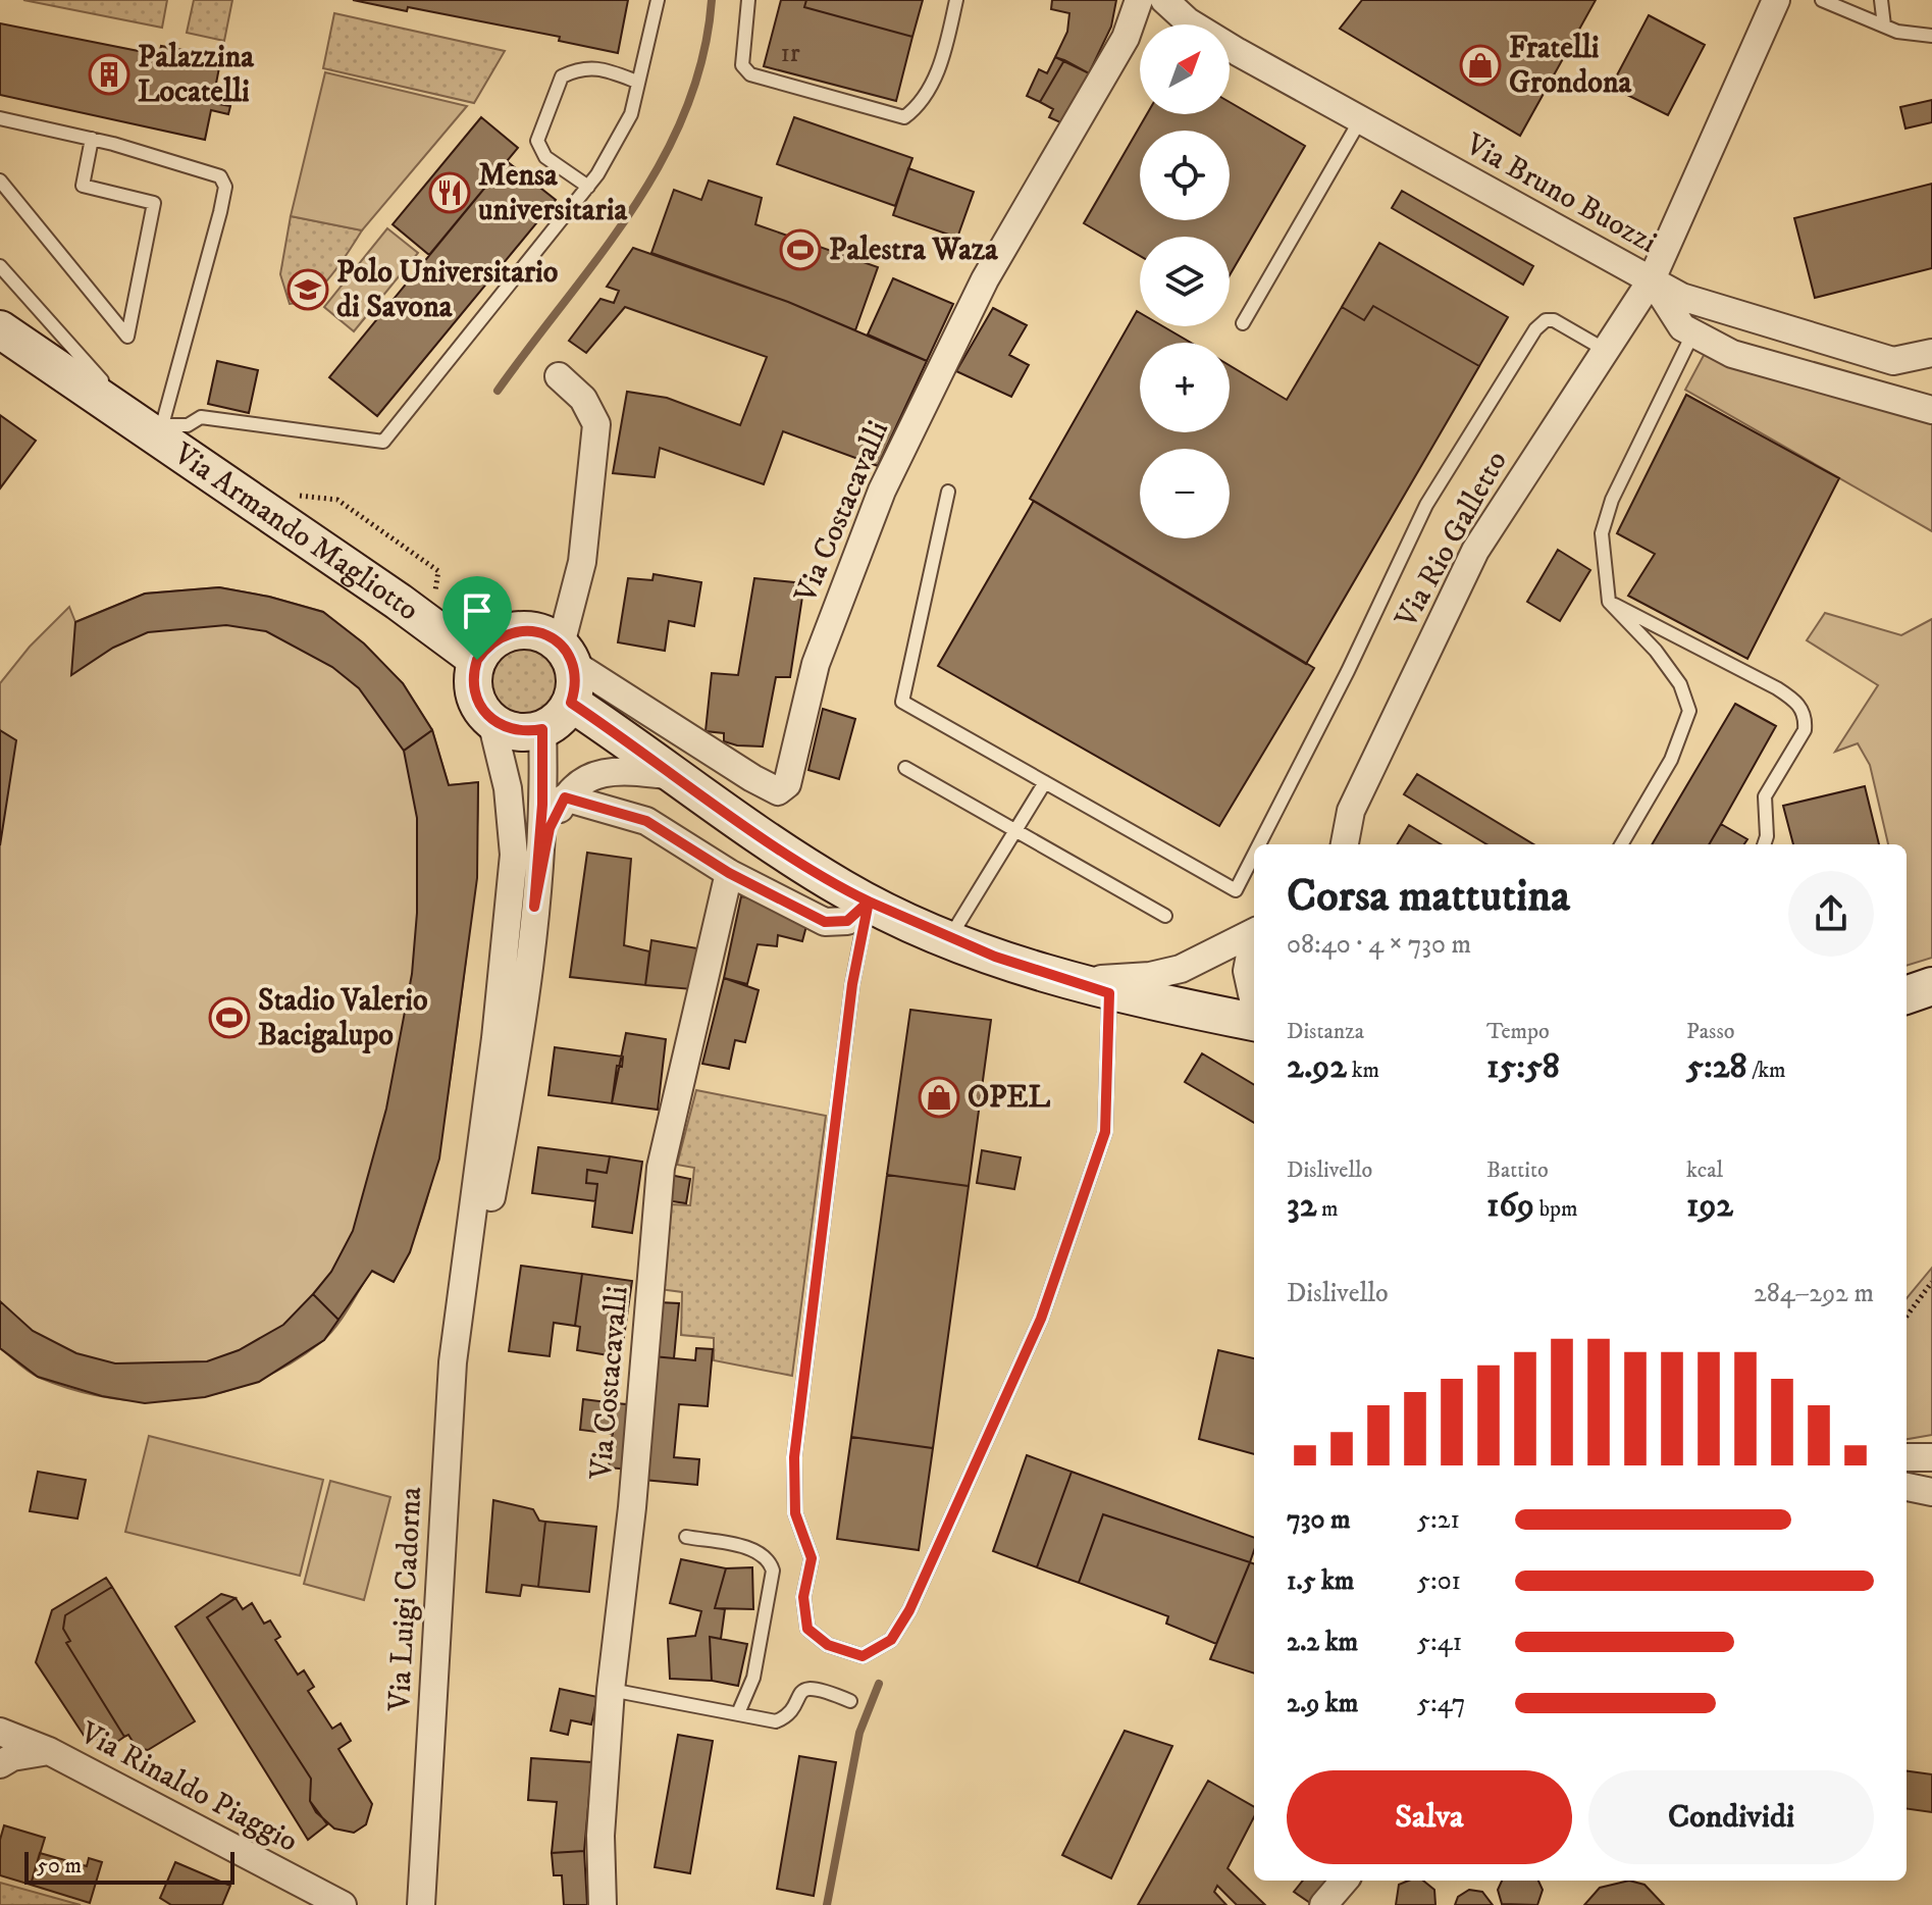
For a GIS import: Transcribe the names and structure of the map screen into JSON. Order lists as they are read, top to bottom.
{
  "streets": {
    "street": [
      "Via Bruno Buozzi",
      "Via Costacavalli",
      "Via Armando Magliotto",
      "Via Rio Galletto",
      "Via Luigi Cadorna",
      "Via Rinaldo Piaggio"
    ]
  },
  "crossings": [
    ["Via Bruno Buozzi", "Via Rio Galletto"],
    ["Via Costacavalli", "Via Armando Magliotto"],
    ["Via Costacavalli", "Via Luigi Cadorna"],
    ["Via Armando Magliotto", "Via Luigi Cadorna"]
  ],
  "places": {
    "shop": ["Fratelli Grondona", "OPEL"],
    "building": ["Palazzina Locatelli"],
    "restaurant": ["Mensa universitaria"],
    "sports": ["Palestra Waza", "Stadio Valerio Bacigalupo"],
    "school or university": ["Polo Universitario di Savona"]
  },
  "house_numbers": ["1r"],
  "scale_bar": "50 m",
  "north": "top right",
  "page": {
    "map_buttons": ["+", "−"],
    "heading": ["Corsa mattutina", "08:40 · 4 × 730 m"],
    "stats": [
      ["Distanza", "2.92 km"],
      ["Tempo", "15:58"],
      ["Passo", "5:28 /km"],
      ["Dislivello", "32 m"],
      ["Battito", "169 bpm"],
      ["kcal", "192"]
    ],
    "chart": ["Dislivello", "284–292 m"],
    "list": [
      {
        "name": "730 m",
        "note": "5:21"
      },
      {
        "name": "1.5 km",
        "note": "5:01"
      },
      {
        "name": "2.2 km",
        "note": "5:41"
      },
      {
        "name": "2.9 km",
        "note": "5:47"
      }
    ],
    "buttons": ["Salva", "Condividi"],
    "scale": "50 m"
  }
}
